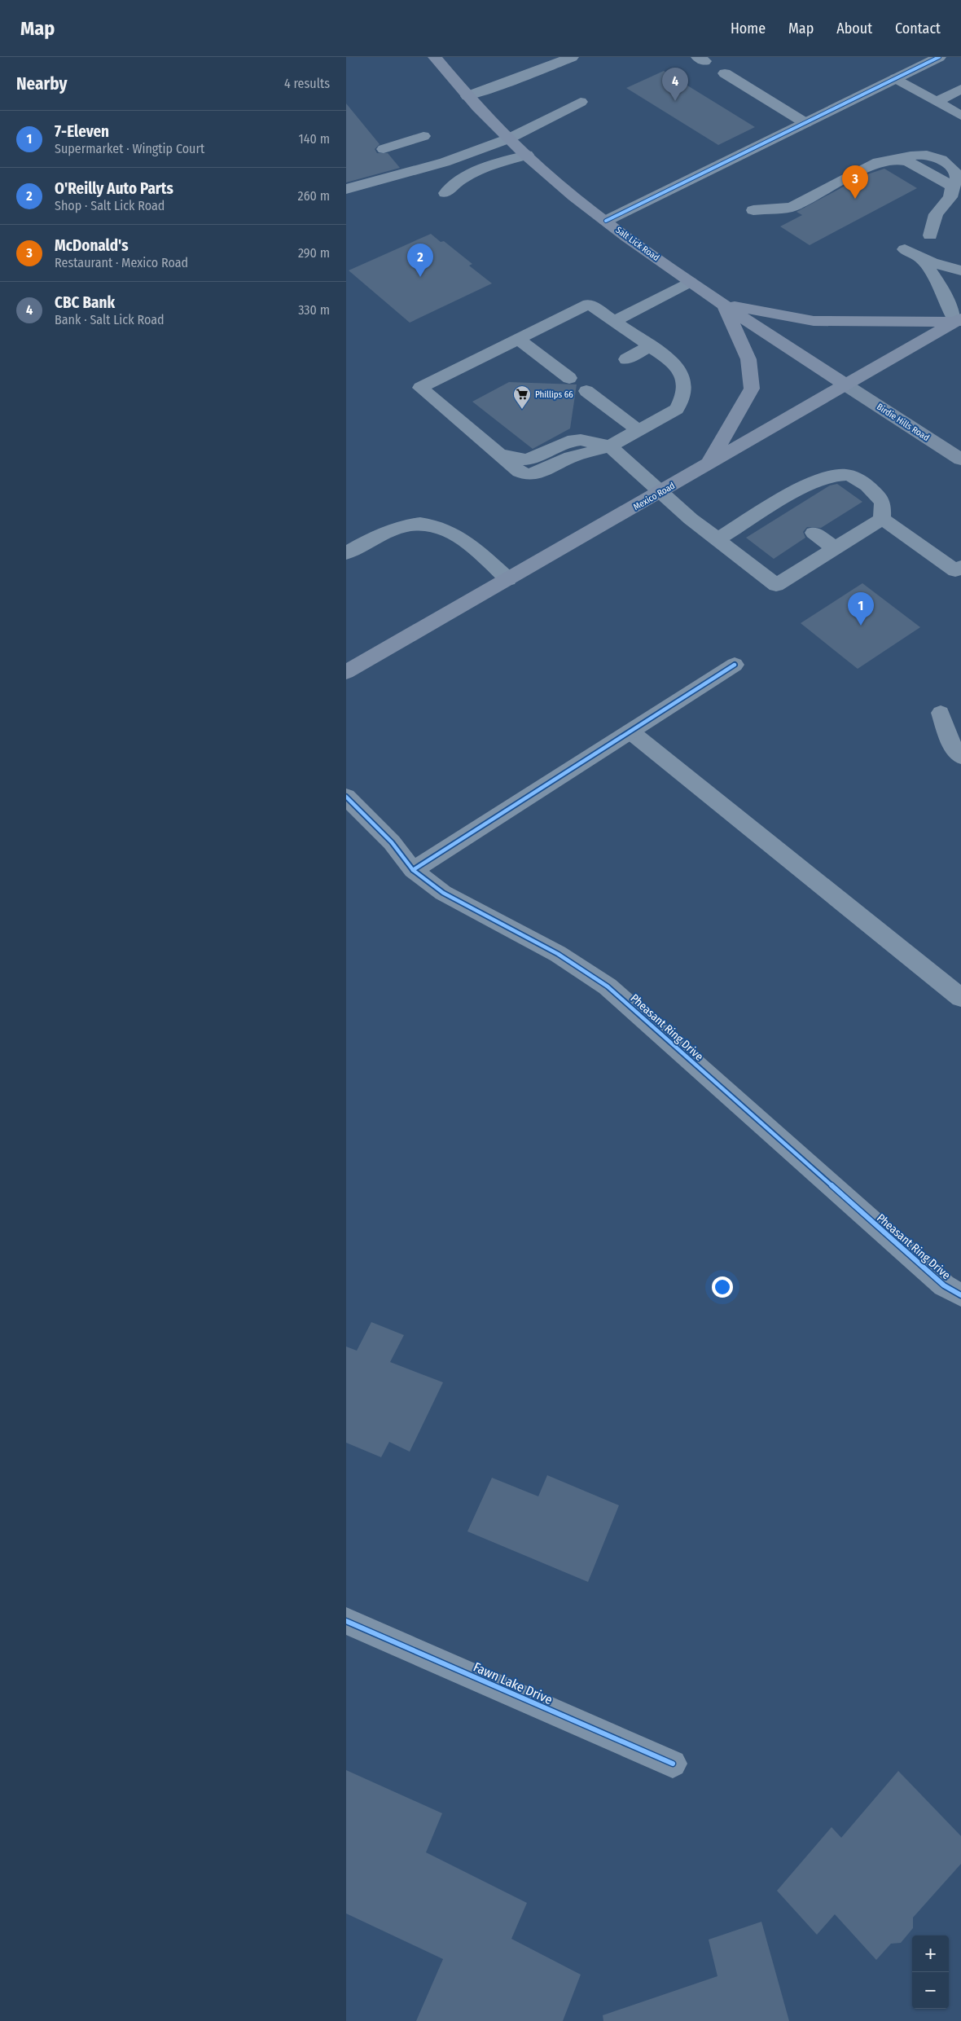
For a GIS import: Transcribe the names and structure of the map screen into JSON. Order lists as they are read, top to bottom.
{
  "streets": {
    "main road": ["Salt Lick Road", "Birdie Hills Road", "Mexico Road"],
    "street": ["Pheasant Ring Drive", "Fawn Lake Drive"]
  },
  "crossings": [
    ["Salt Lick Road", "Birdie Hills Road"],
    ["Salt Lick Road", "Mexico Road"],
    ["Birdie Hills Road", "Mexico Road"]
  ],
  "places": {
    "supermarket": ["Phillips 66"]
  },
  "page": {
    "header": "Map",
    "nav": [
      "Home",
      "Map",
      "About",
      "Contact"
    ],
    "heading": ["Nearby", "4 results"],
    "pins": [
      "4",
      "3",
      "2",
      "1"
    ],
    "list": [
      {
        "mark": "1",
        "name": "7-Eleven",
        "note": "Supermarket · Wingtip Court",
        "value": "140 m"
      },
      {
        "mark": "2",
        "name": "O'Reilly Auto Parts",
        "note": "Shop · Salt Lick Road",
        "value": "260 m"
      },
      {
        "mark": "3",
        "name": "McDonald's",
        "note": "Restaurant · Mexico Road",
        "value": "290 m"
      },
      {
        "mark": "4",
        "name": "CBC Bank",
        "note": "Bank · Salt Lick Road",
        "value": "330 m"
      }
    ],
    "map_buttons": ["+", "−"]
  }
}
